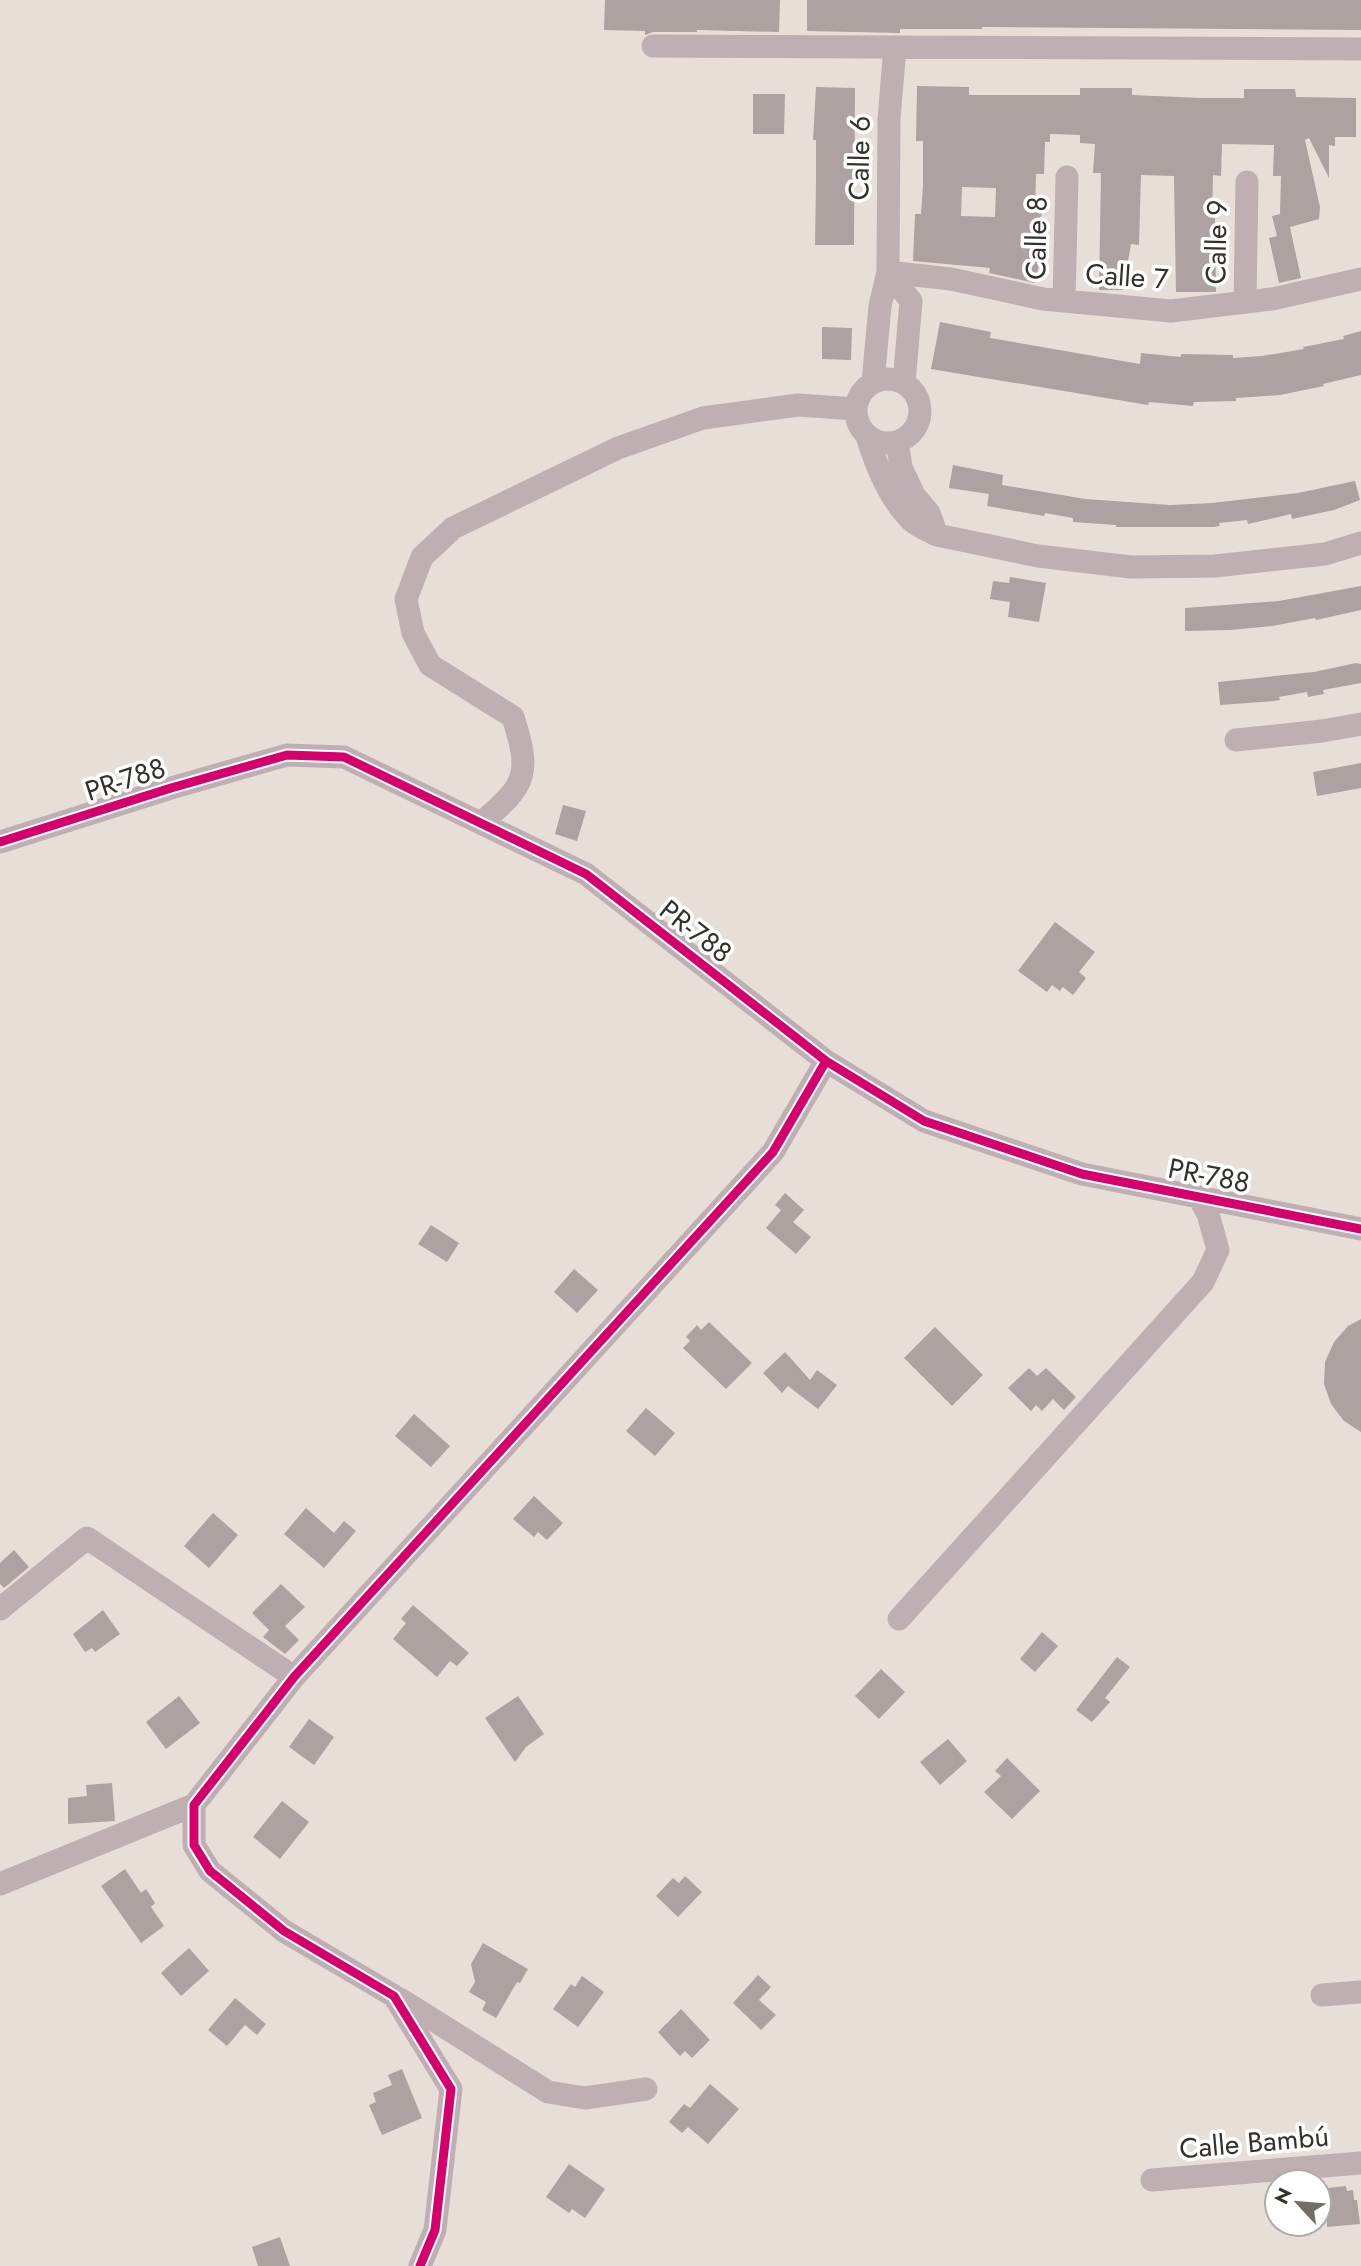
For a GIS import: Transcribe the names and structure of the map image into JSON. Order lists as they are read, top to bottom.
{
  "streets": {
    "street": [
      "Calle 6",
      "Calle 8",
      "Calle 9",
      "Calle 7",
      "PR-788",
      "Calle Bambú"
    ]
  },
  "crossings": [
    ["Calle 6", "Calle 7"],
    ["Calle 8", "Calle 7"],
    ["Calle 9", "Calle 7"]
  ],
  "north": "top left"
}
